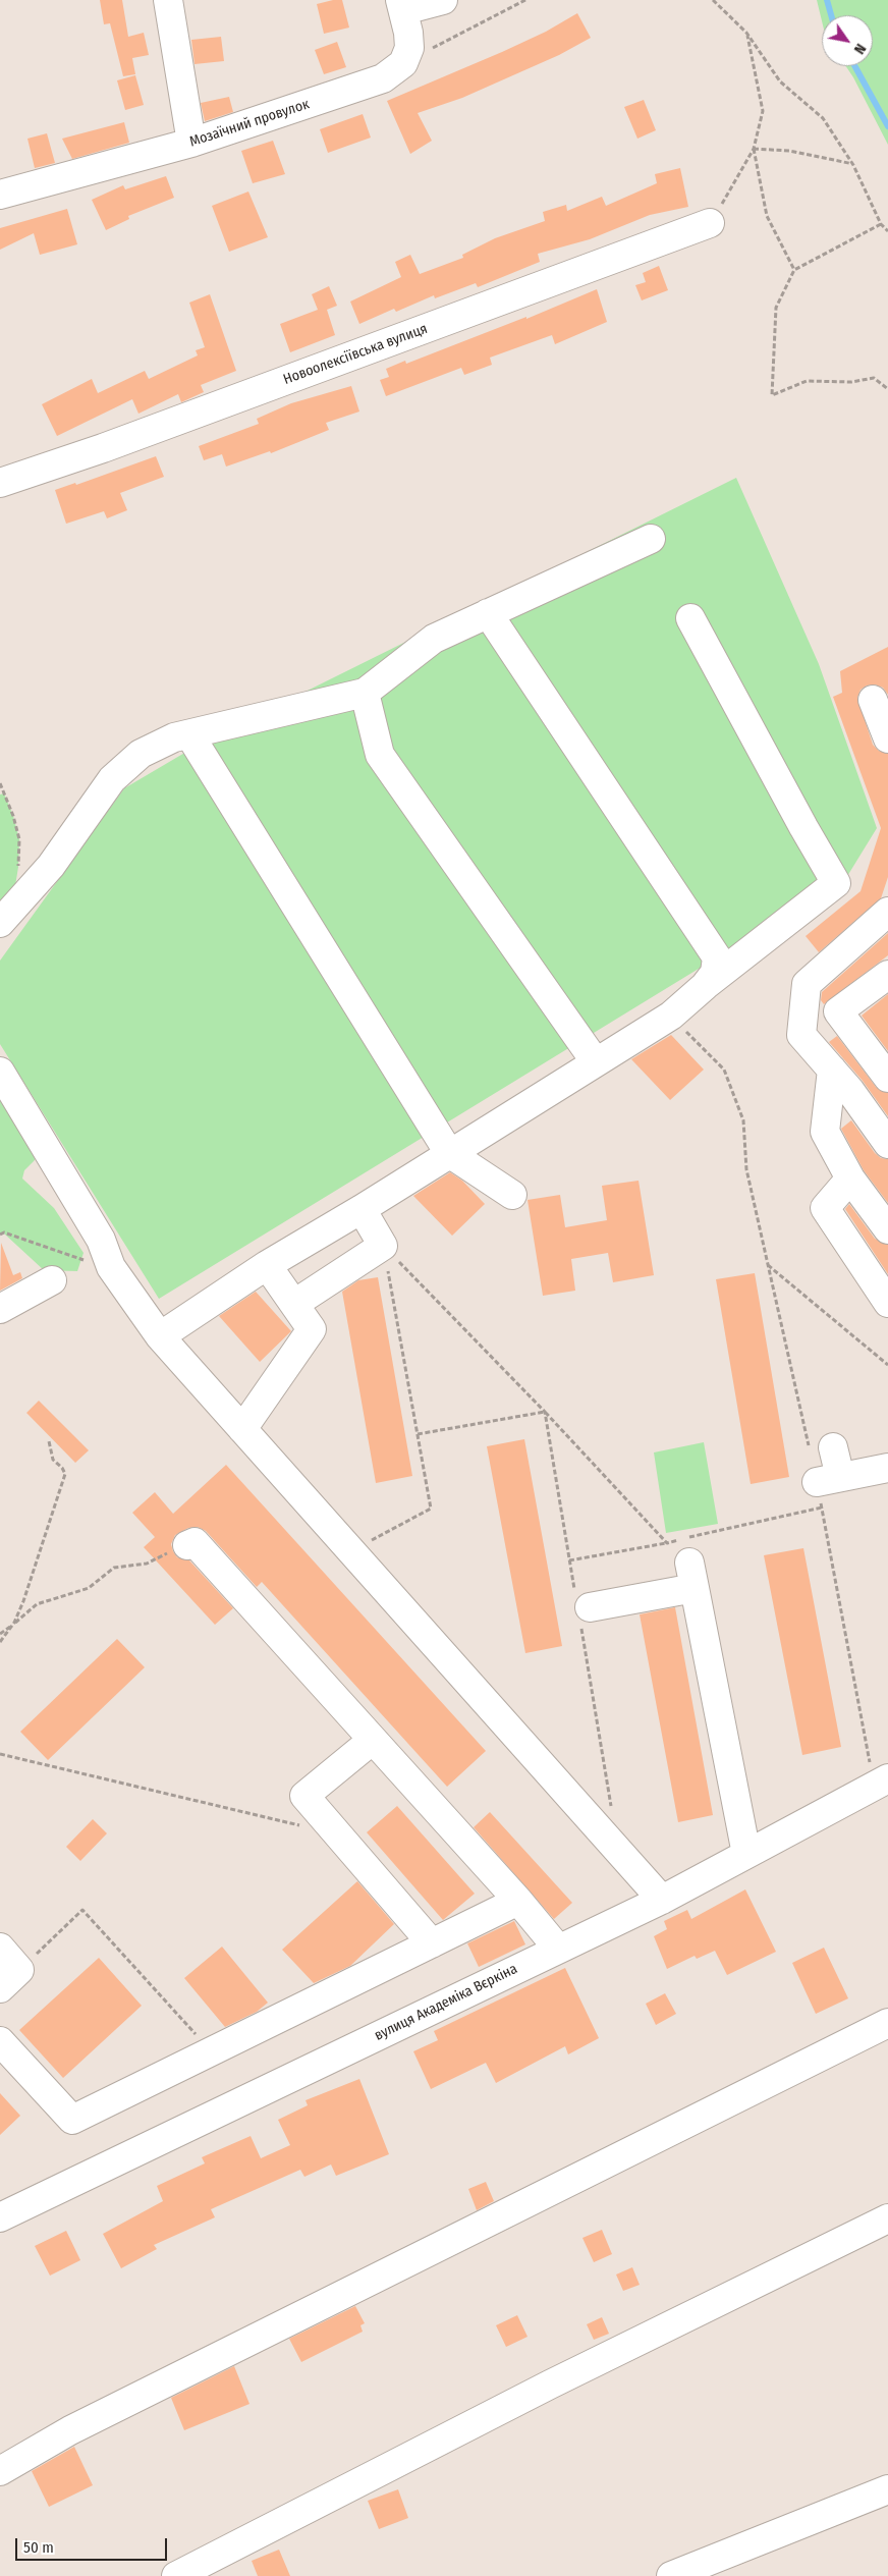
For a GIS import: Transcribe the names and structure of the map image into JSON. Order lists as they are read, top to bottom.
{
  "streets": {
    "street": ["Мозаїчний провулок", "Новоолексіївська вулиця", "вулиця Академіка Вєркіна"]
  },
  "scale_bar": "50 m",
  "north": "bottom right"
}
